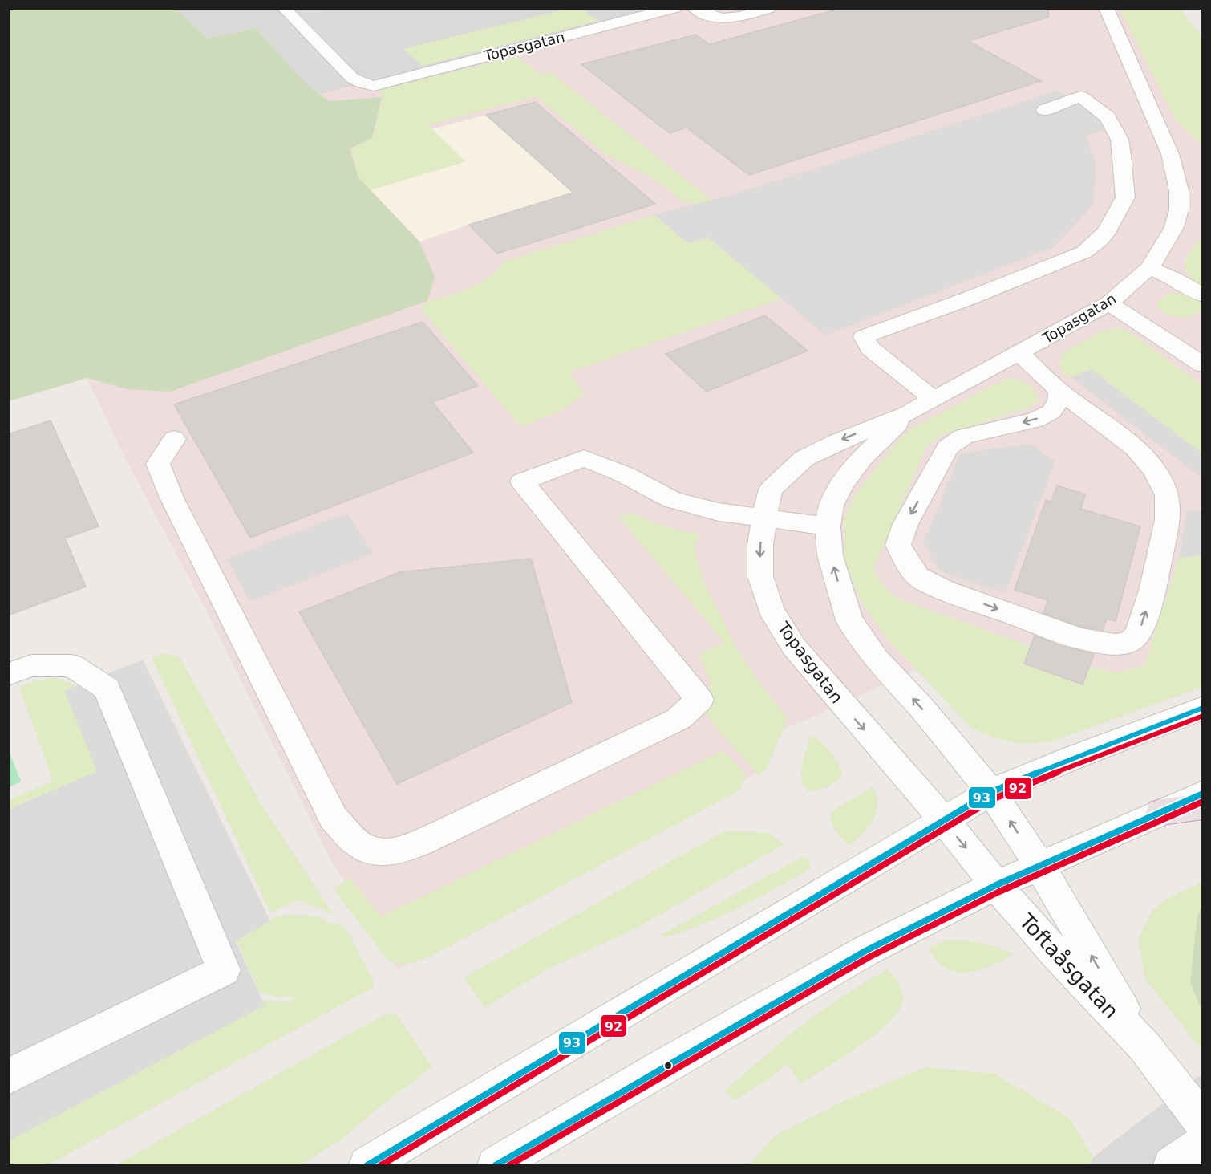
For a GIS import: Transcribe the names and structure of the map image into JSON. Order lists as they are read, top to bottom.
{
  "streets": {
    "street": ["Topasgatan", "Toftaåsgatan"]
  },
  "crossings": [
    ["Topasgatan", "Toftaåsgatan"]
  ],
  "lines": ["transit line 93", "transit line 92"]
}
